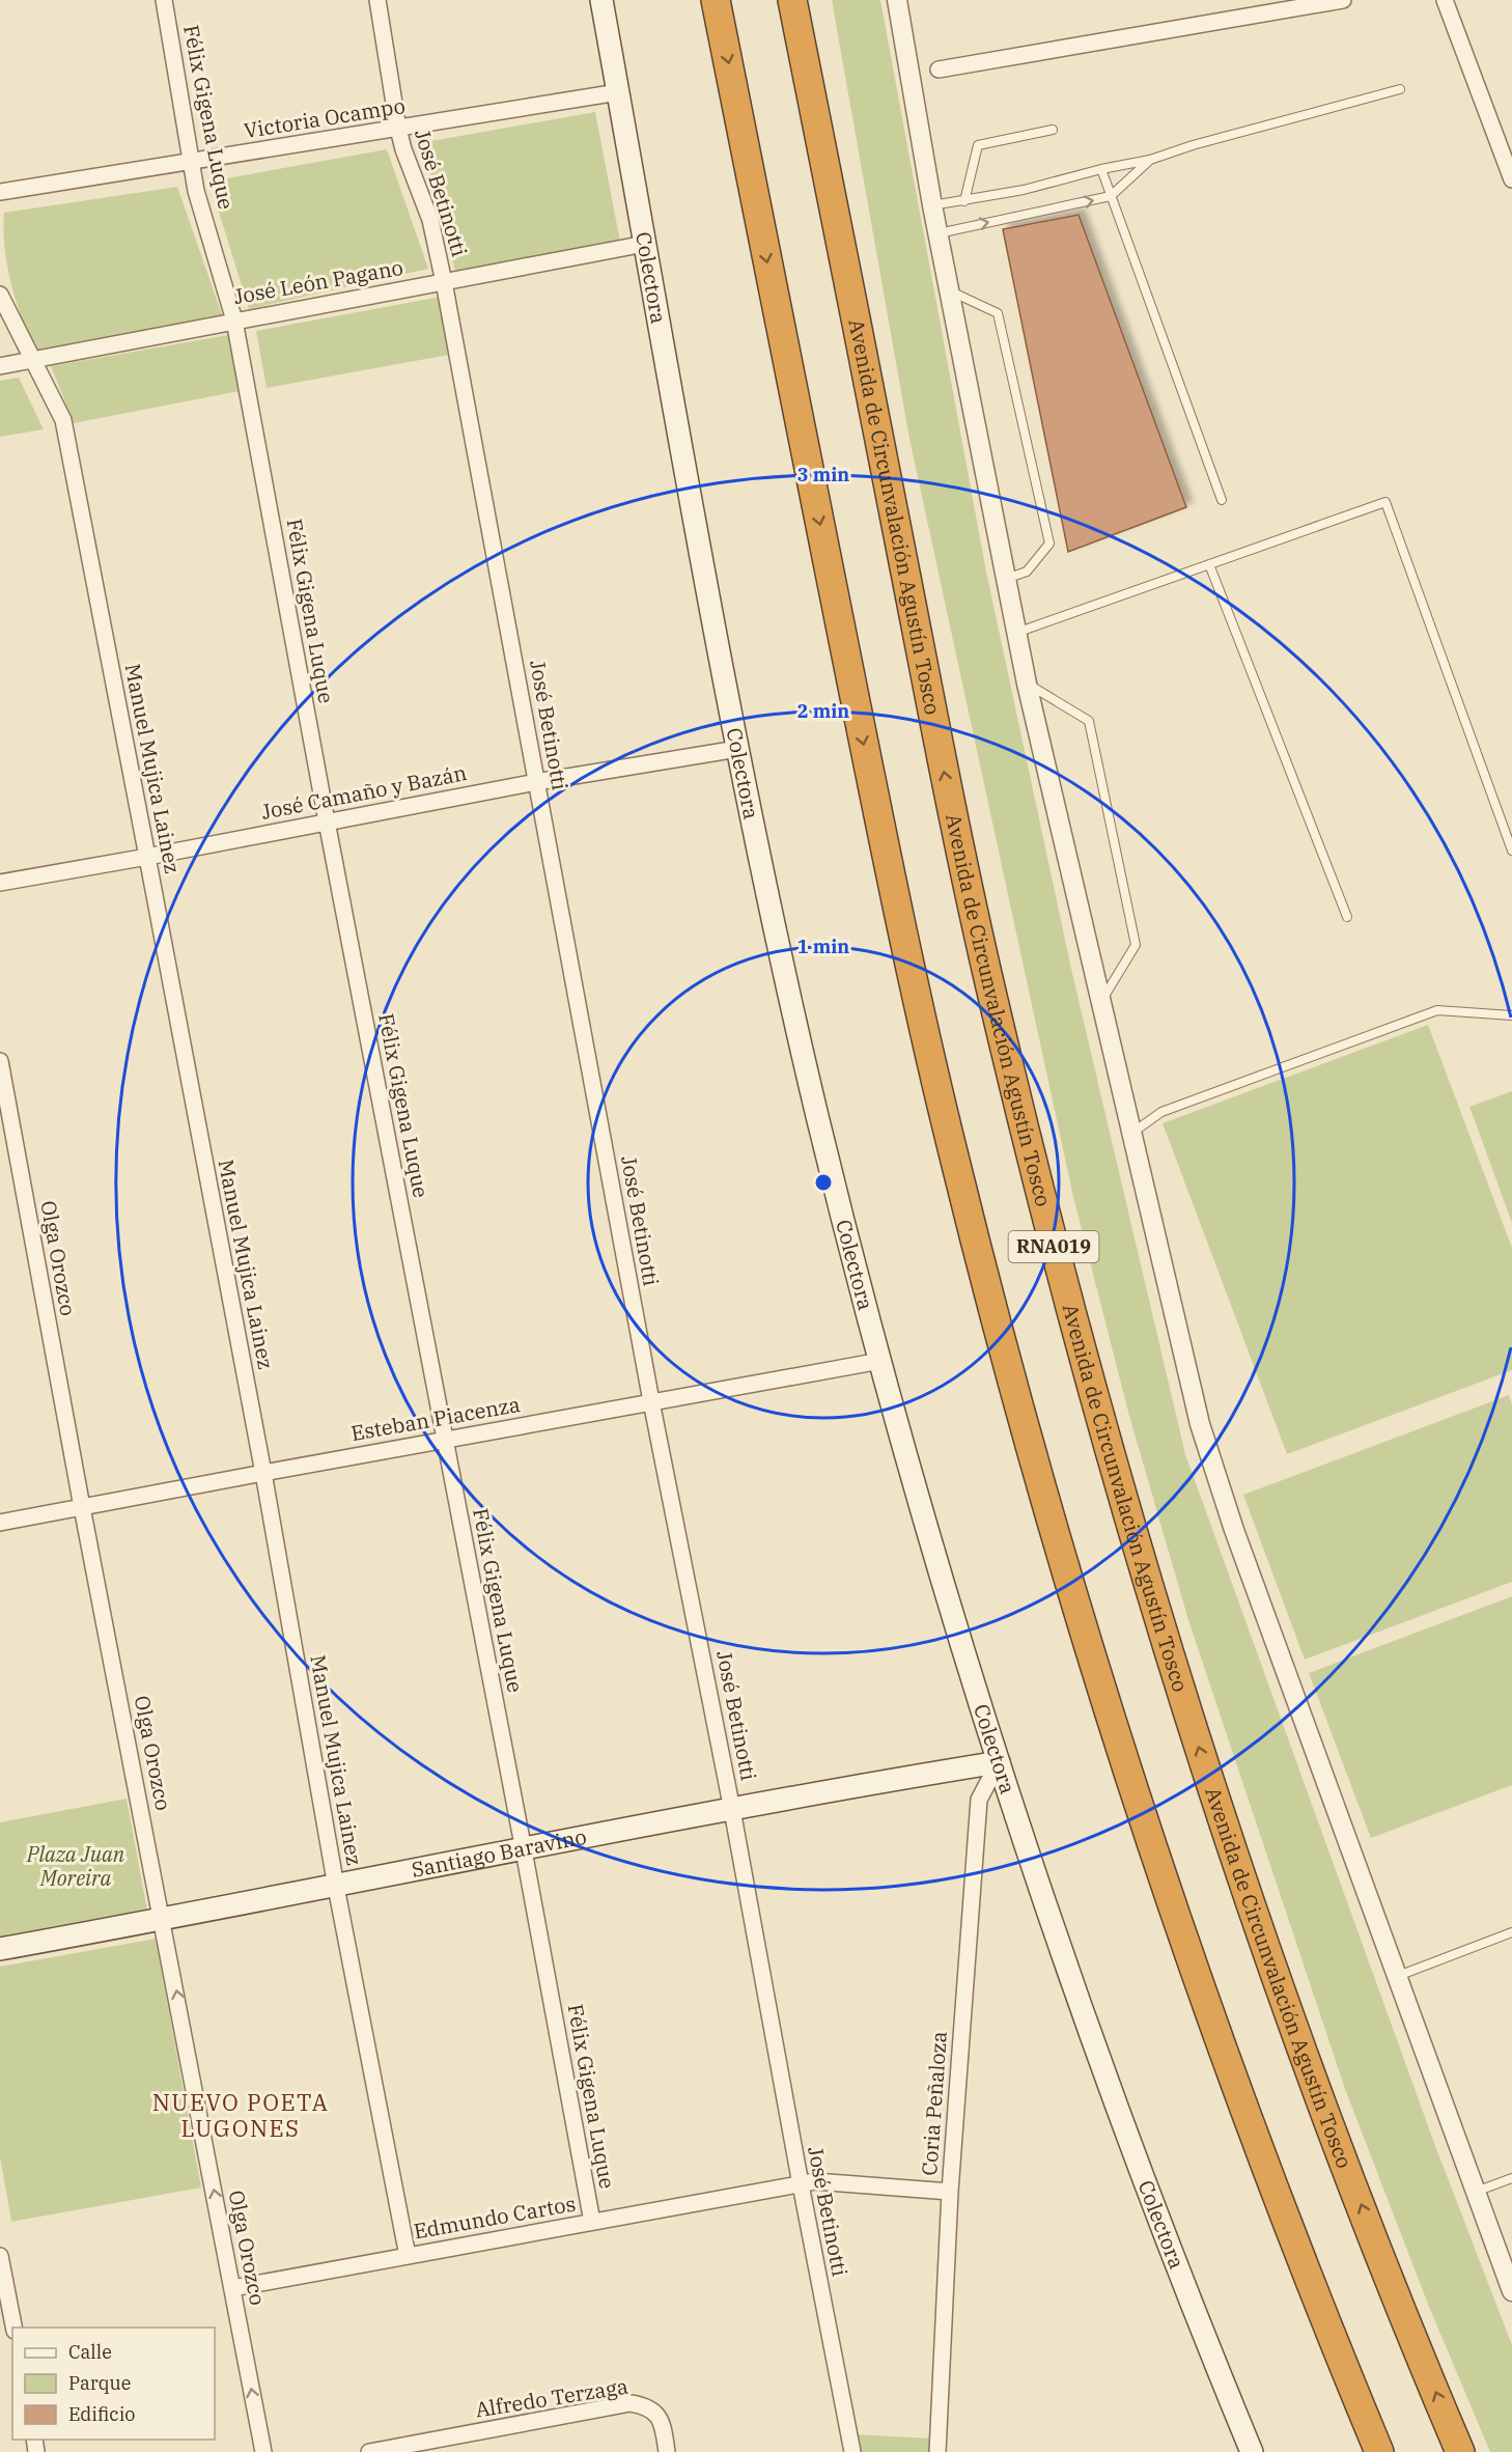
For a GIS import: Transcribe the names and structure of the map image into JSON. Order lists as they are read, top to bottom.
{
  "streets": {
    "highway": ["Avenida de Circunvalación Agustín Tosco", "RNA019"],
    "main road": ["Colectora", "Santiago Baravino"],
    "street": [
      "Félix Gigena Luque",
      "Victoria Ocampo",
      "José Betinotti",
      "José León Pagano",
      "Manuel Mujica Lainez",
      "José Camaño y Bazán",
      "Olga Orozco",
      "Esteban Piacenza",
      "Coria Peñaloza",
      "Edmundo Cartos",
      "Alfredo Terzaga"
    ]
  },
  "crossings": [
    ["Félix Gigena Luque", "Victoria Ocampo"],
    ["Félix Gigena Luque", "José León Pagano"],
    ["Félix Gigena Luque", "José Camaño y Bazán"],
    ["Félix Gigena Luque", "Esteban Piacenza"],
    ["Félix Gigena Luque", "Santiago Baravino"],
    ["Félix Gigena Luque", "Edmundo Cartos"],
    ["Victoria Ocampo", "José Betinotti"],
    ["Victoria Ocampo", "Colectora"],
    ["José Betinotti", "José León Pagano"],
    ["José Betinotti", "José Camaño y Bazán"],
    ["José Betinotti", "Esteban Piacenza"],
    ["José Betinotti", "Santiago Baravino"],
    ["José Betinotti", "Edmundo Cartos"],
    ["Colectora", "José León Pagano"],
    ["Colectora", "José Camaño y Bazán"],
    ["Colectora", "Esteban Piacenza"],
    ["Colectora", "Santiago Baravino"],
    ["Colectora", "Coria Peñaloza"],
    ["José León Pagano", "Manuel Mujica Lainez"],
    ["Manuel Mujica Lainez", "José Camaño y Bazán"],
    ["Manuel Mujica Lainez", "Esteban Piacenza"],
    ["Manuel Mujica Lainez", "Santiago Baravino"],
    ["Manuel Mujica Lainez", "Edmundo Cartos"],
    ["Olga Orozco", "Esteban Piacenza"],
    ["Olga Orozco", "Santiago Baravino"],
    ["Olga Orozco", "Edmundo Cartos"],
    ["Santiago Baravino", "Coria Peñaloza"],
    ["Coria Peñaloza", "Edmundo Cartos"]
  ],
  "one_way": ["Olga Orozco"],
  "districts": ["NUEVO POETA LUGONES"],
  "parks": ["Plaza Juan Moreira"],
  "legend": ["Calle", "Parque", "Edificio"],
  "rings": ["3 min", "2 min", "1 min"]
}
